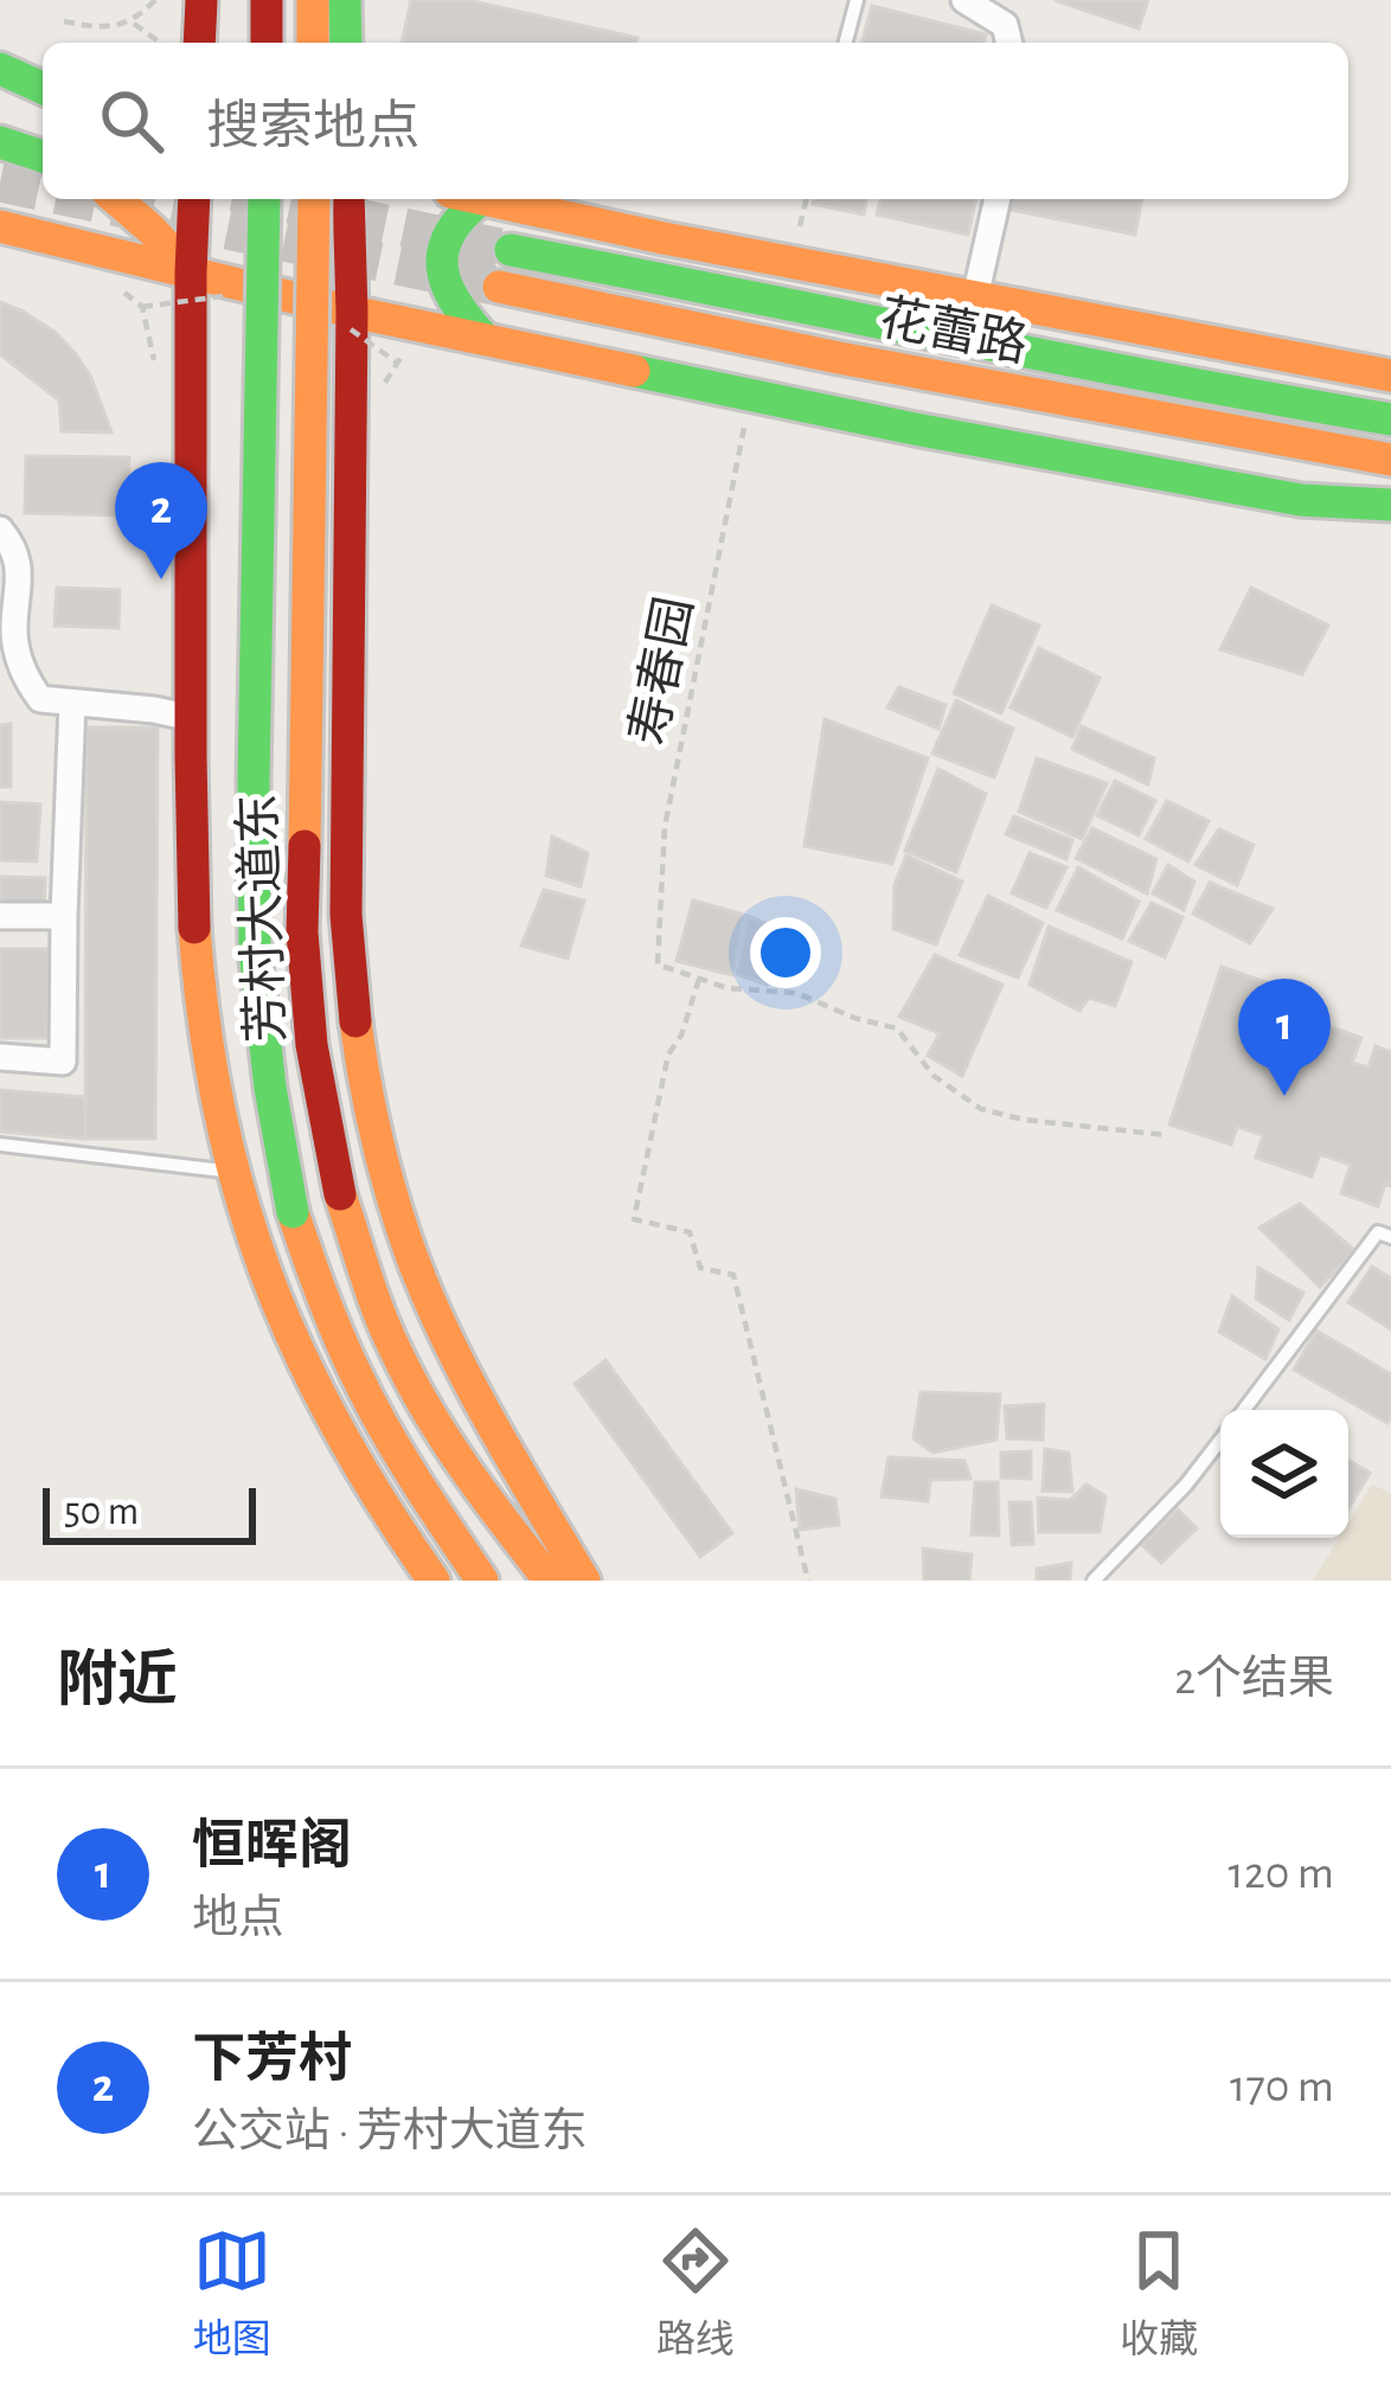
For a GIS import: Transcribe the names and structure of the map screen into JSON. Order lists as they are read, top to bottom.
{
  "streets": {
    "main road": ["花蕾路", "芳村大道东"],
    "path": ["寿春园"]
  },
  "scale_bar": "50 m",
  "page": {
    "search": "搜索地点",
    "pins": ["2", "1"],
    "scale": "50 m",
    "heading": ["附近", "2个结果"],
    "list": [
      {
        "mark": "1",
        "name": "恒晖阁",
        "note": "地点",
        "value": "120 m"
      },
      {
        "mark": "2",
        "name": "下芳村",
        "note": "公交站 · 芳村大道东",
        "value": "170 m"
      }
    ],
    "nav": ["地图", "路线", "收藏"]
  }
}
